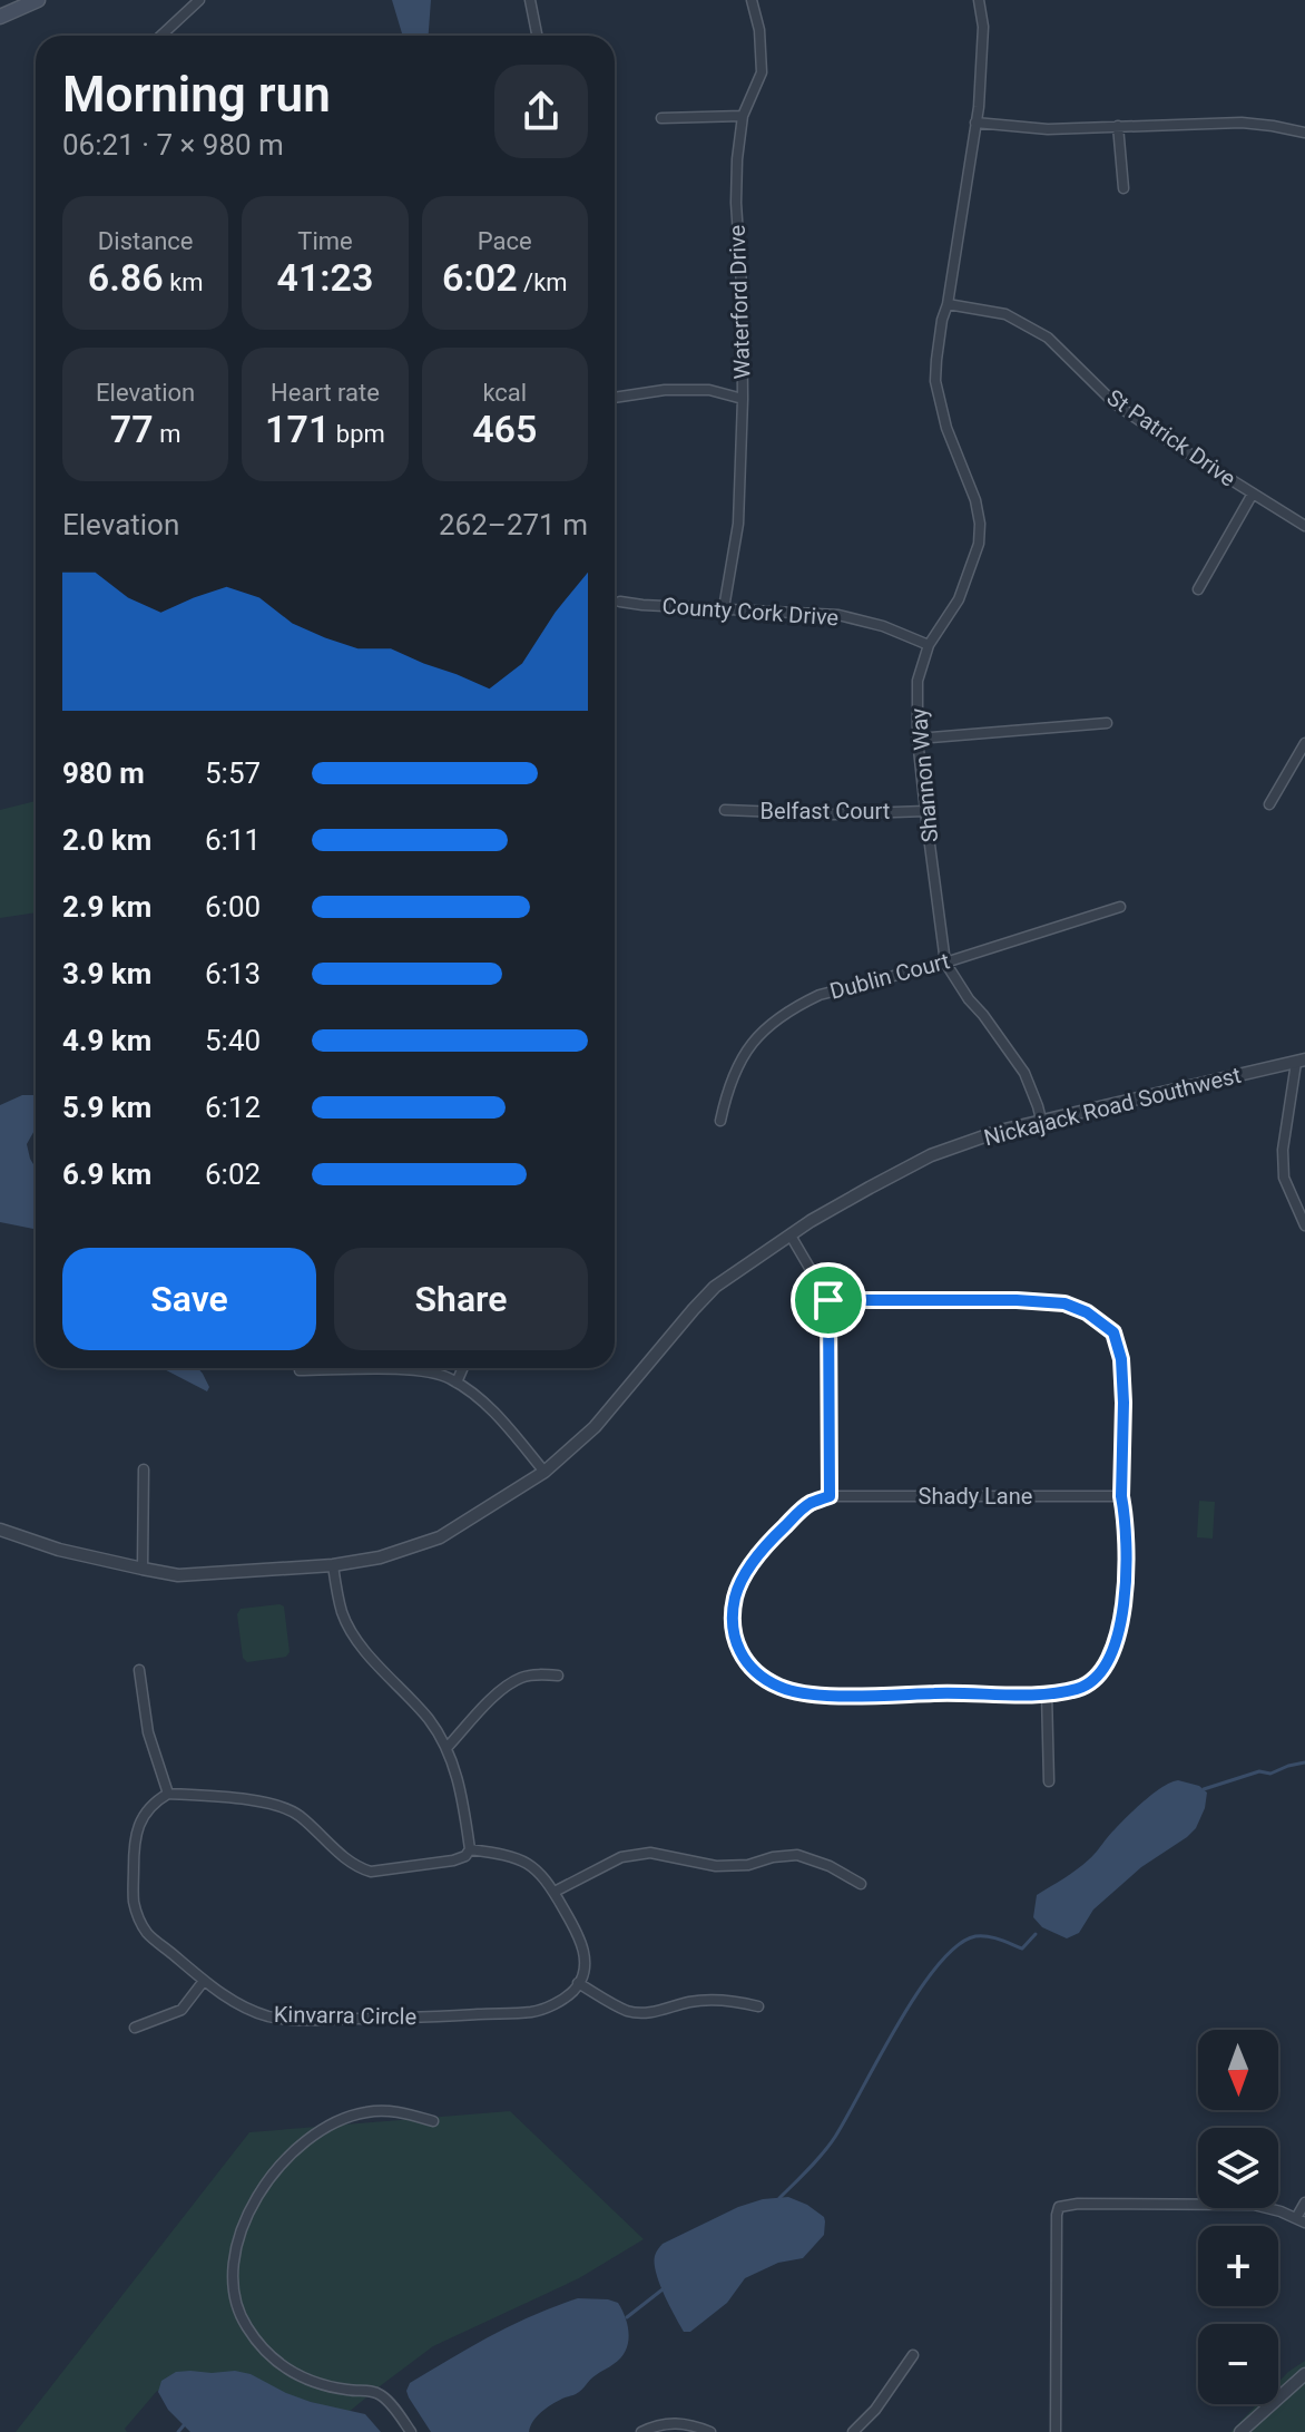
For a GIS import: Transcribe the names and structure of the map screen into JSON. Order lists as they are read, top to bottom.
{
  "streets": {
    "street": [
      "Waterford Drive",
      "St Patrick Drive",
      "County Cork Drive",
      "Shannon Way",
      "Belfast Court",
      "Dublin Court",
      "Nickajack Road Southwest",
      "Shady Lane",
      "Kinvarra Circle"
    ]
  },
  "crossings": [
    ["Waterford Drive", "County Cork Drive"],
    ["St Patrick Drive", "Shannon Way"],
    ["County Cork Drive", "Shannon Way"],
    ["Shannon Way", "Belfast Court"],
    ["Shannon Way", "Dublin Court"],
    ["Shannon Way", "Nickajack Road Southwest"]
  ],
  "north": "bottom",
  "page": {
    "heading": ["Morning run", "06:21 · 7 × 980 m"],
    "stats": [
      ["Distance", "6.86 km"],
      ["Time", "41:23"],
      ["Pace", "6:02 /km"],
      ["Elevation", "77 m"],
      ["Heart rate", "171 bpm"],
      ["kcal", "465"]
    ],
    "chart": ["Elevation", "262–271 m"],
    "list": [
      {
        "name": "980 m",
        "note": "5:57"
      },
      {
        "name": "2.0 km",
        "note": "6:11"
      },
      {
        "name": "2.9 km",
        "note": "6:00"
      },
      {
        "name": "3.9 km",
        "note": "6:13"
      },
      {
        "name": "4.9 km",
        "note": "5:40"
      },
      {
        "name": "5.9 km",
        "note": "6:12"
      },
      {
        "name": "6.9 km",
        "note": "6:02"
      }
    ],
    "buttons": ["Save", "Share"],
    "map_buttons": ["+", "−"]
  }
}
